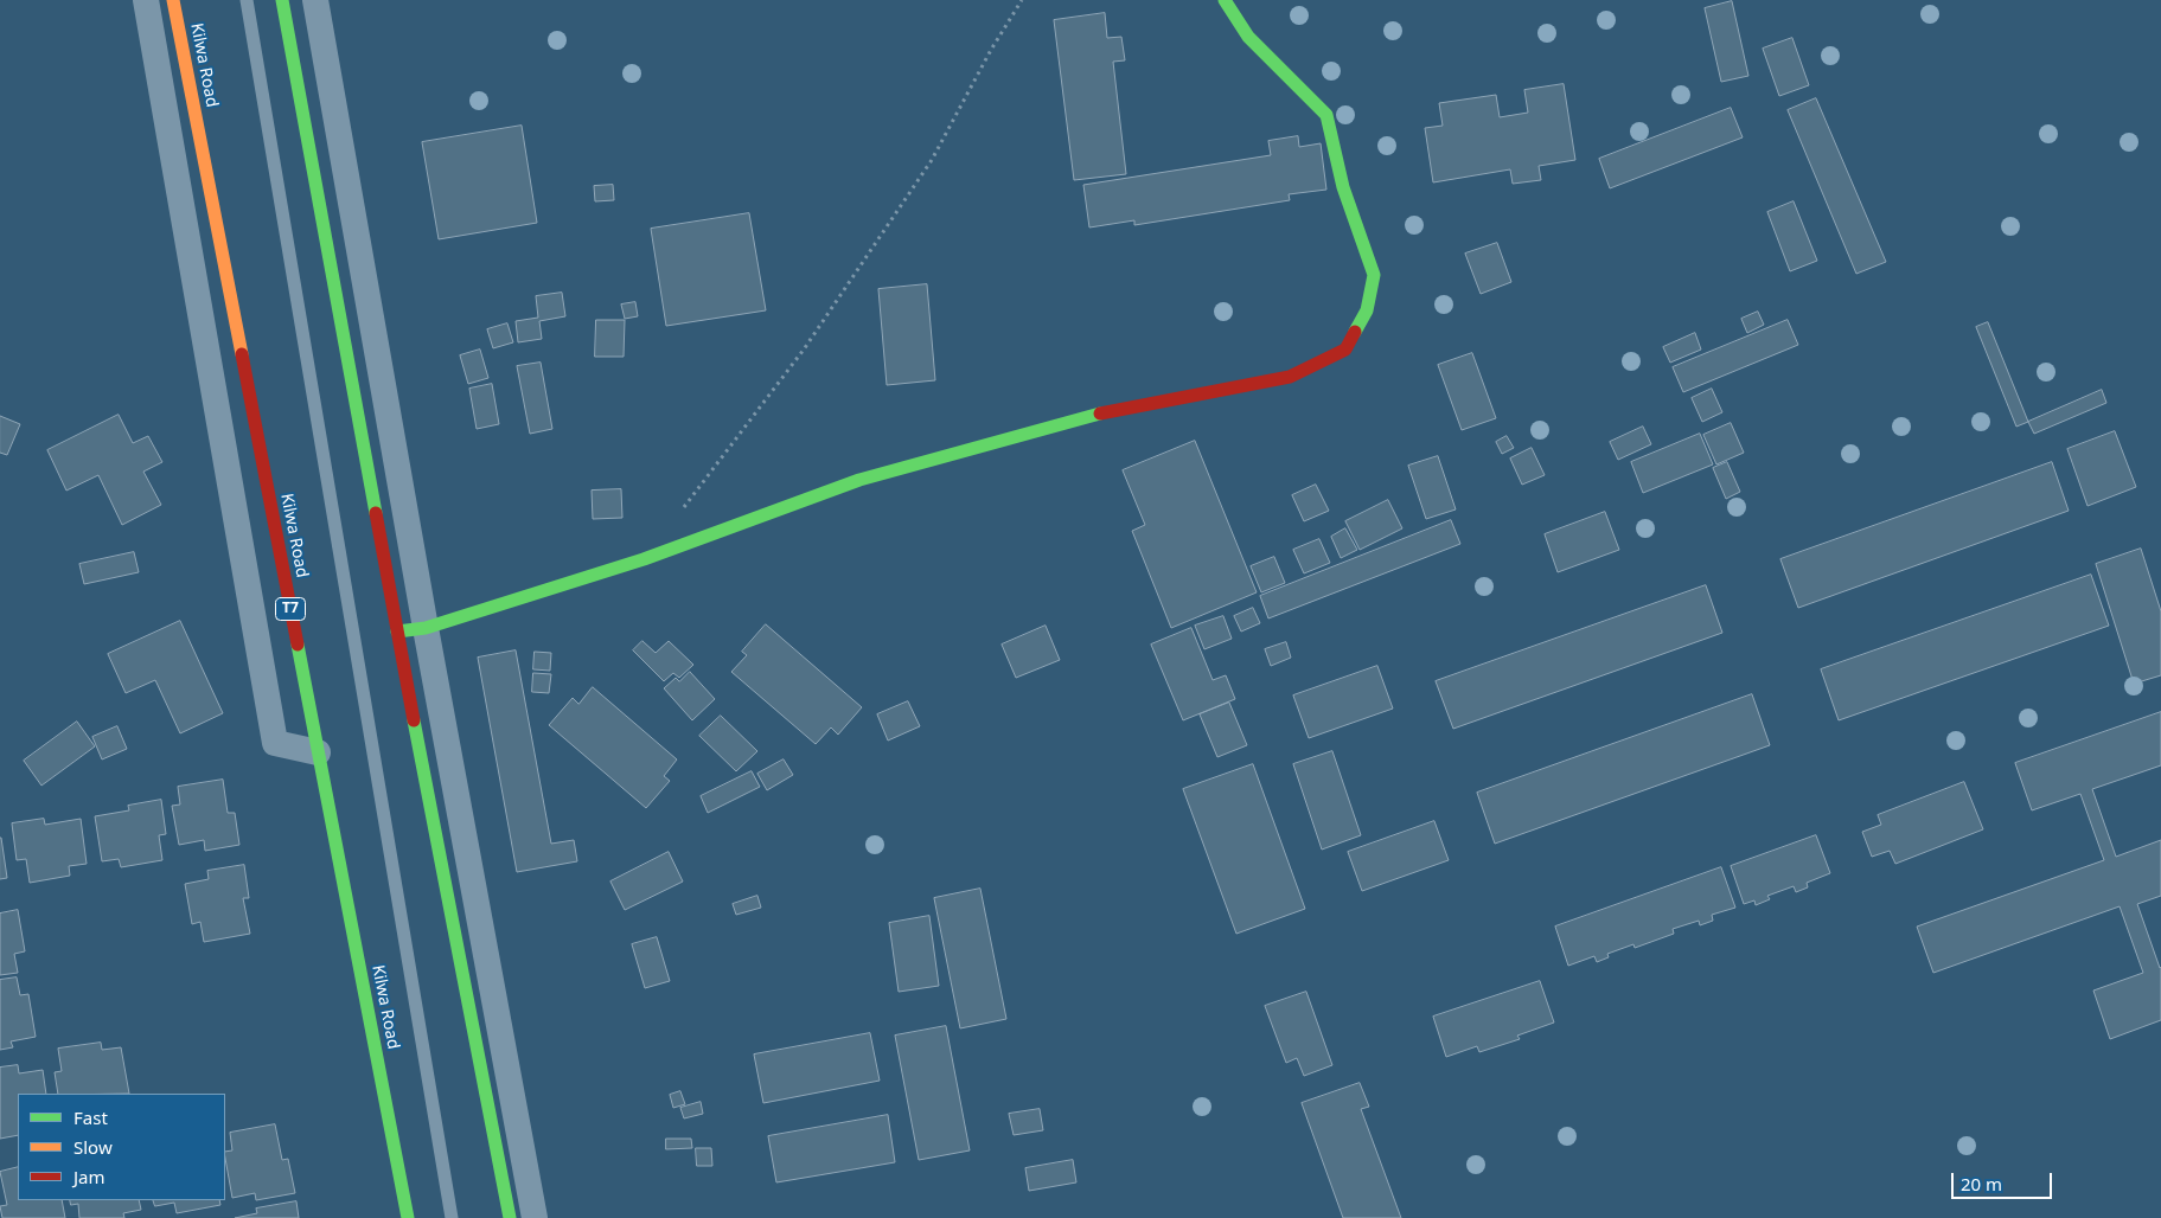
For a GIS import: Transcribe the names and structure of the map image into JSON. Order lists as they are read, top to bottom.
{
  "streets": {
    "main road": ["Kilwa Road", "T7"]
  },
  "legend": ["Fast", "Slow", "Jam"],
  "scale_bar": "20 m"
}
